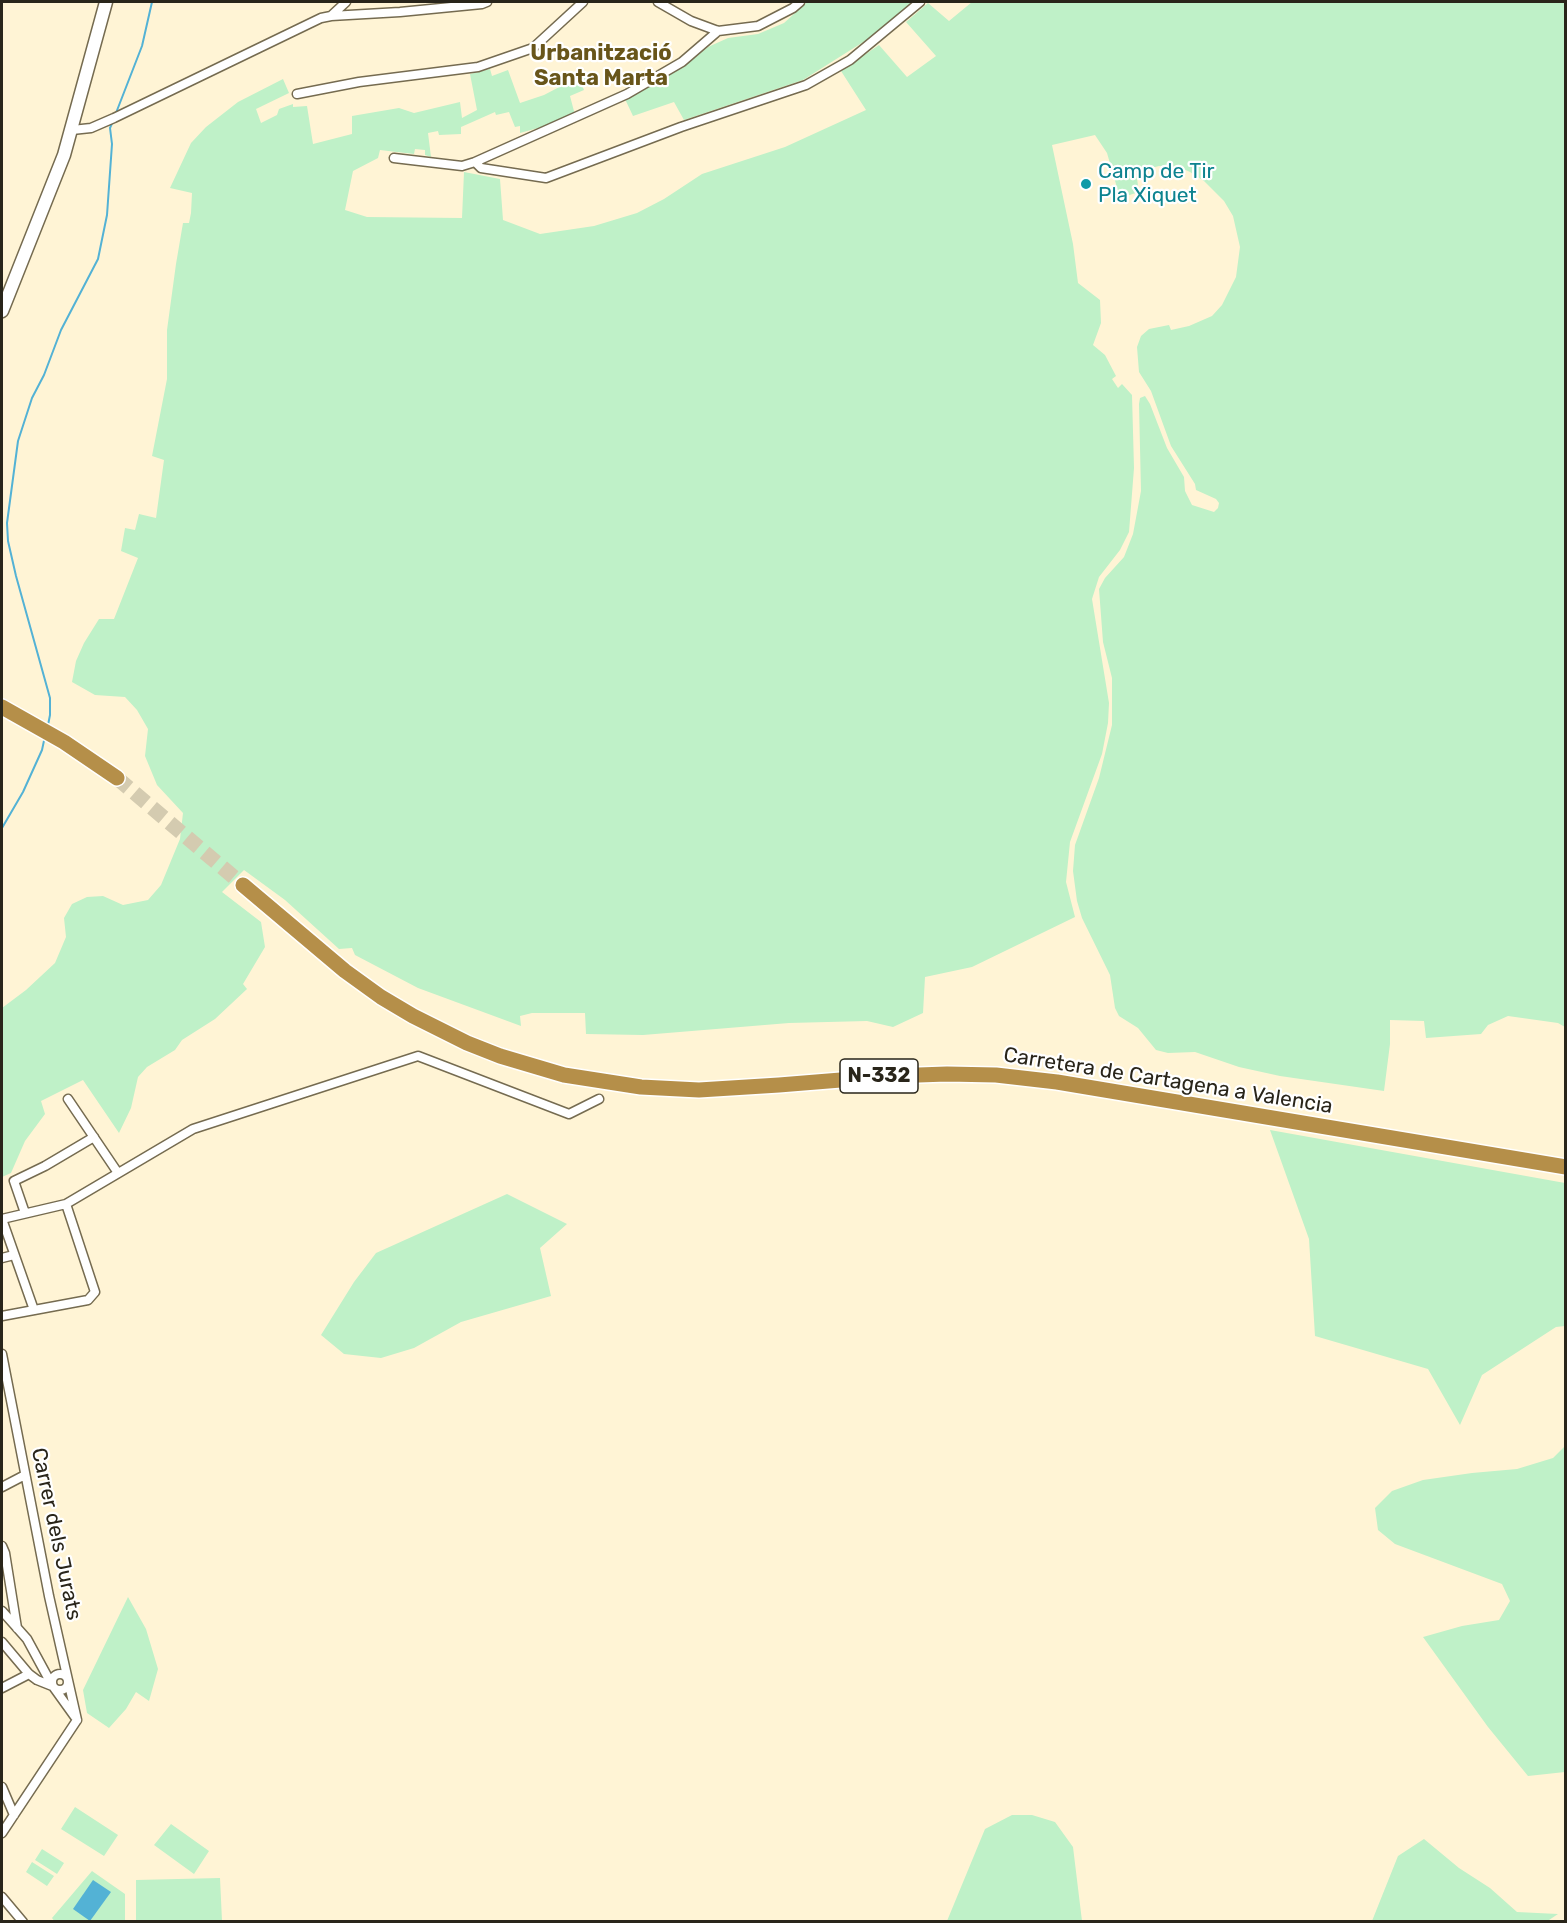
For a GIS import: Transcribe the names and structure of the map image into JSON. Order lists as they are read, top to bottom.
{
  "streets": {
    "highway": ["N-332", "Carretera de Cartagena a Valencia"],
    "street": ["Carrer dels Jurats"]
  },
  "districts": ["Urbanització Santa Marta"],
  "places": ["Camp de Tir Pla Xiquet"]
}
